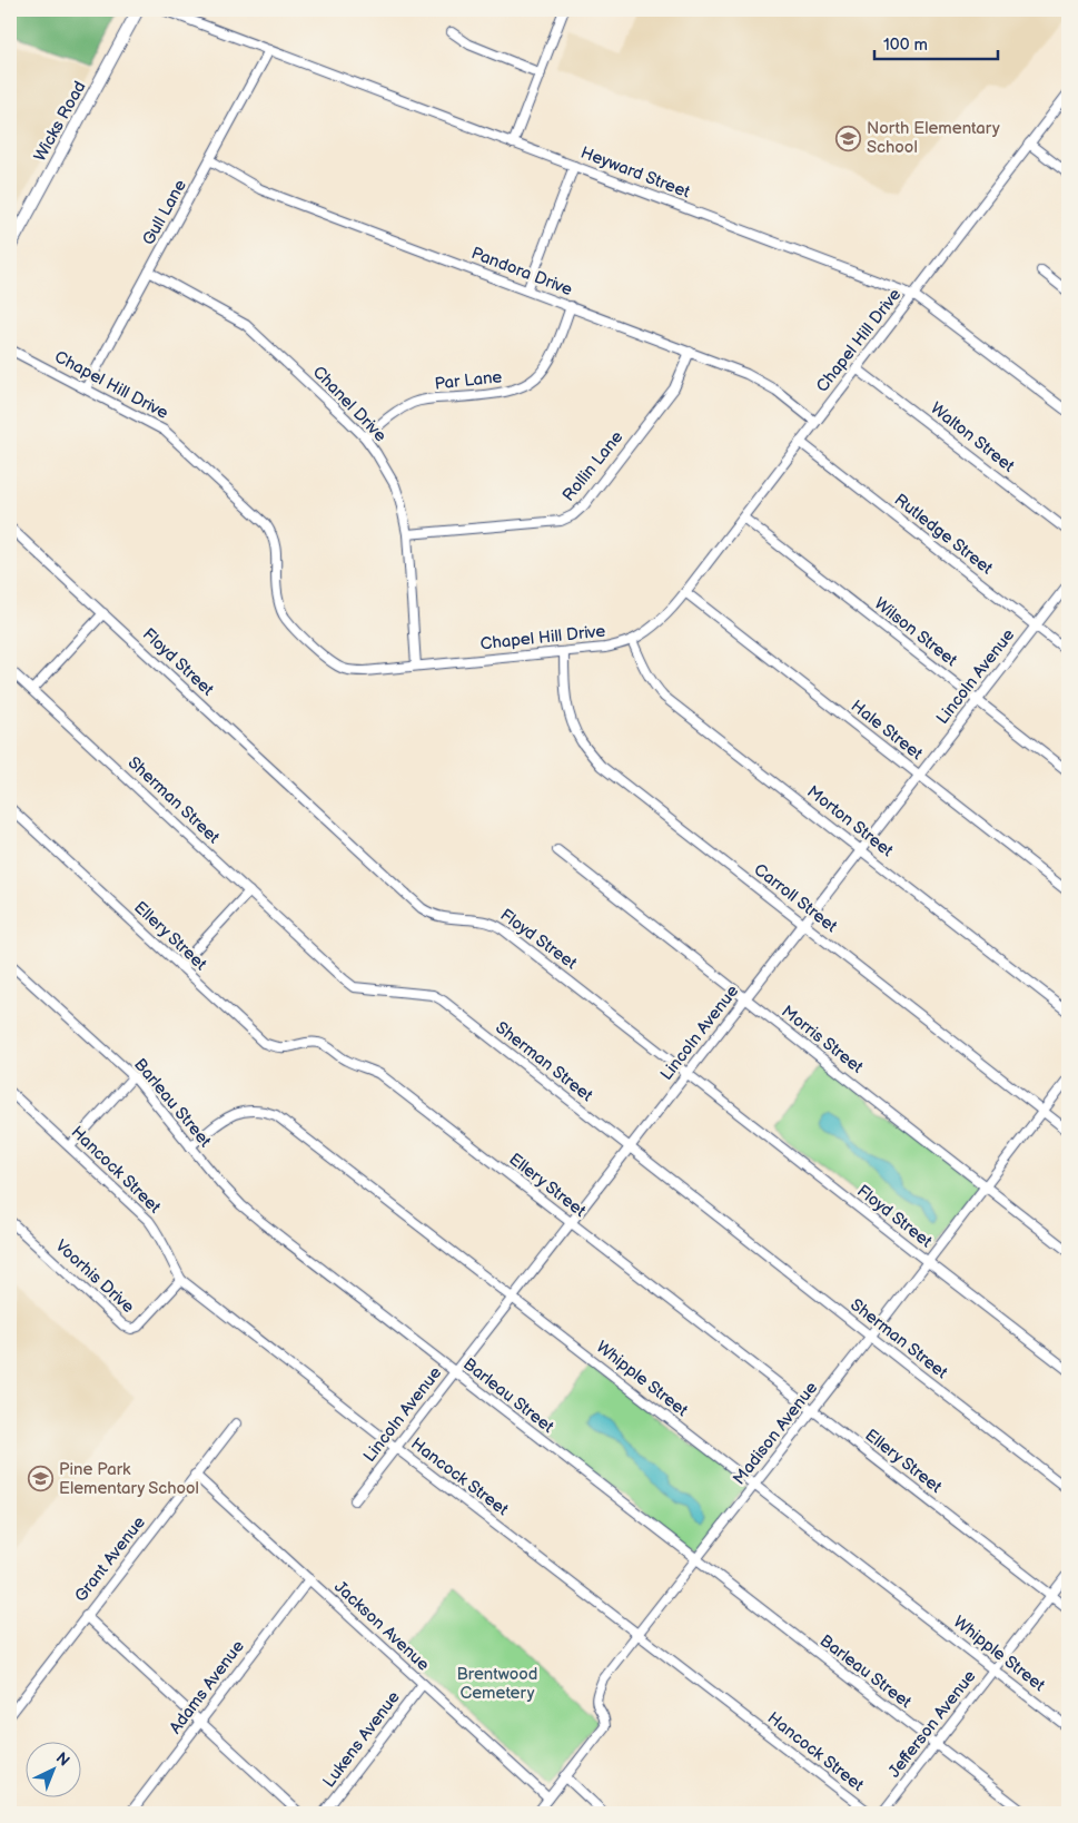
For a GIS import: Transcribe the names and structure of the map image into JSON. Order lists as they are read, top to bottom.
{
  "streets": {
    "main road": ["Wicks Road"],
    "street": [
      "Heyward Street",
      "Gull Lane",
      "Pandora Drive",
      "Chapel Hill Drive",
      "Par Lane",
      "Chanel Drive",
      "Walton Street",
      "Rollin Lane",
      "Rutledge Street",
      "Wilson Street",
      "Floyd Street",
      "Lincoln Avenue",
      "Hale Street",
      "Sherman Street",
      "Morton Street",
      "Carroll Street",
      "Ellery Street",
      "Morris Street",
      "Barleau Street",
      "Hancock Street",
      "Voorhis Drive",
      "Whipple Street",
      "Madison Avenue",
      "Grant Avenue",
      "Jackson Avenue",
      "Adams Avenue",
      "Jefferson Avenue",
      "Lukens Avenue"
    ]
  },
  "crossings": [
    ["Heyward Street", "Gull Lane"],
    ["Heyward Street", "Chapel Hill Drive"],
    ["Gull Lane", "Pandora Drive"],
    ["Gull Lane", "Chapel Hill Drive"],
    ["Gull Lane", "Chanel Drive"],
    ["Pandora Drive", "Chapel Hill Drive"],
    ["Pandora Drive", "Par Lane"],
    ["Pandora Drive", "Rollin Lane"],
    ["Chapel Hill Drive", "Chanel Drive"],
    ["Chapel Hill Drive", "Walton Street"],
    ["Chapel Hill Drive", "Rutledge Street"],
    ["Chapel Hill Drive", "Wilson Street"],
    ["Chapel Hill Drive", "Hale Street"],
    ["Chapel Hill Drive", "Morton Street"],
    ["Chapel Hill Drive", "Carroll Street"],
    ["Par Lane", "Chanel Drive"],
    ["Chanel Drive", "Rollin Lane"],
    ["Rutledge Street", "Lincoln Avenue"],
    ["Wilson Street", "Lincoln Avenue"],
    ["Floyd Street", "Lincoln Avenue"],
    ["Floyd Street", "Madison Avenue"],
    ["Lincoln Avenue", "Hale Street"],
    ["Lincoln Avenue", "Sherman Street"],
    ["Lincoln Avenue", "Morton Street"],
    ["Lincoln Avenue", "Carroll Street"],
    ["Lincoln Avenue", "Ellery Street"],
    ["Lincoln Avenue", "Morris Street"],
    ["Lincoln Avenue", "Barleau Street"],
    ["Lincoln Avenue", "Hancock Street"],
    ["Lincoln Avenue", "Whipple Street"],
    ["Sherman Street", "Madison Avenue"],
    ["Carroll Street", "Madison Avenue"],
    ["Ellery Street", "Madison Avenue"],
    ["Ellery Street", "Jefferson Avenue"],
    ["Morris Street", "Madison Avenue"],
    ["Barleau Street", "Whipple Street"],
    ["Barleau Street", "Madison Avenue"],
    ["Barleau Street", "Jefferson Avenue"],
    ["Hancock Street", "Voorhis Drive"],
    ["Hancock Street", "Madison Avenue"],
    ["Whipple Street", "Madison Avenue"],
    ["Whipple Street", "Jefferson Avenue"],
    ["Madison Avenue", "Jackson Avenue"],
    ["Grant Avenue", "Jackson Avenue"],
    ["Jackson Avenue", "Adams Avenue"],
    ["Jackson Avenue", "Lukens Avenue"]
  ],
  "parks": ["Brentwood Cemetery"],
  "places": {
    "school or university": ["North Elementary School", "Pine Park Elementary School"]
  },
  "scale_bar": "100 m",
  "north": "top right"
}
